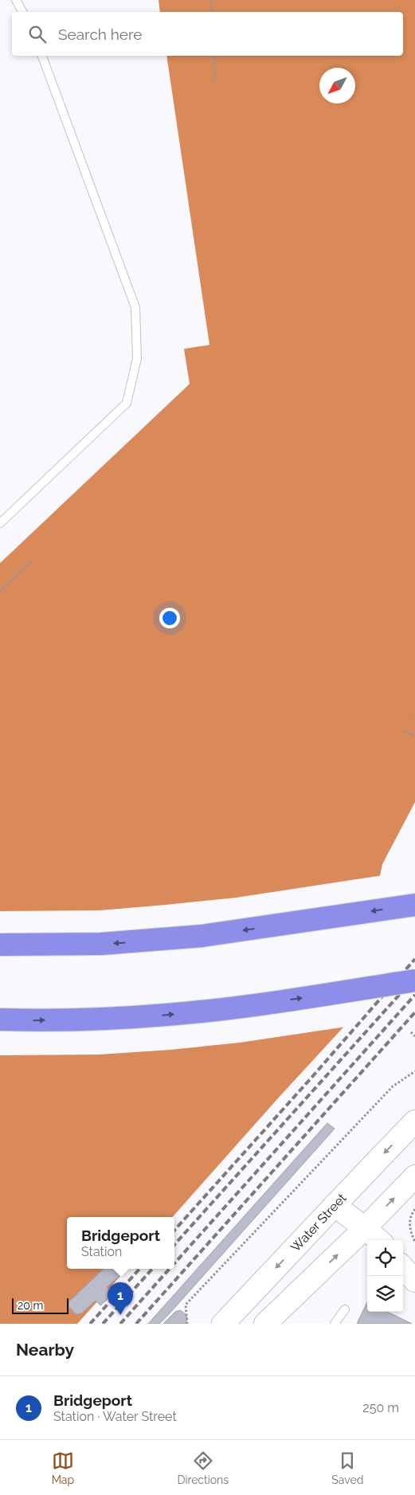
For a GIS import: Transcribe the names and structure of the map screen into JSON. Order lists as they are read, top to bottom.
{
  "streets": {
    "main road": ["Water Street"]
  },
  "scale_bar": "20 m",
  "north": "bottom left",
  "page": {
    "search": "Search here",
    "popup": ["Bridgeport", "Station"],
    "pins": "1",
    "scale": "20 m",
    "heading": "Nearby",
    "list": [
      {
        "mark": "1",
        "name": "Bridgeport",
        "note": "Station · Water Street",
        "value": "250 m"
      }
    ],
    "nav": ["Map", "Directions", "Saved"]
  }
}
